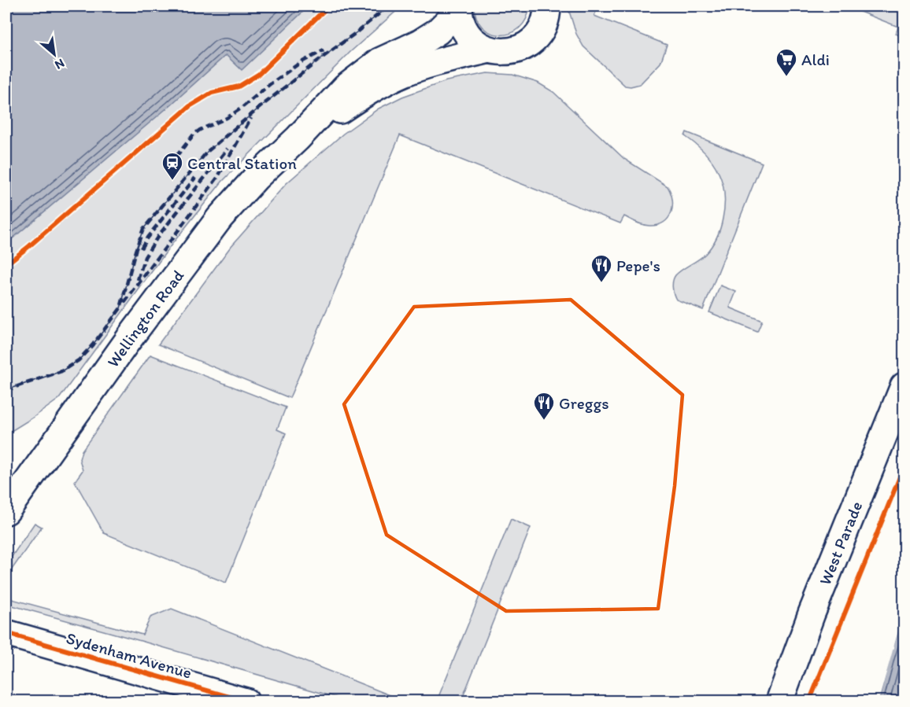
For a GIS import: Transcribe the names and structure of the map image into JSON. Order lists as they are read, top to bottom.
{
  "streets": {
    "main road": ["Wellington Road", "West Parade", "Sydenham Avenue"]
  },
  "places": {
    "supermarket": ["Aldi"],
    "station": ["Central Station"],
    "restaurant": ["Pepe's", "Greggs"]
  },
  "north": "bottom right"
}
